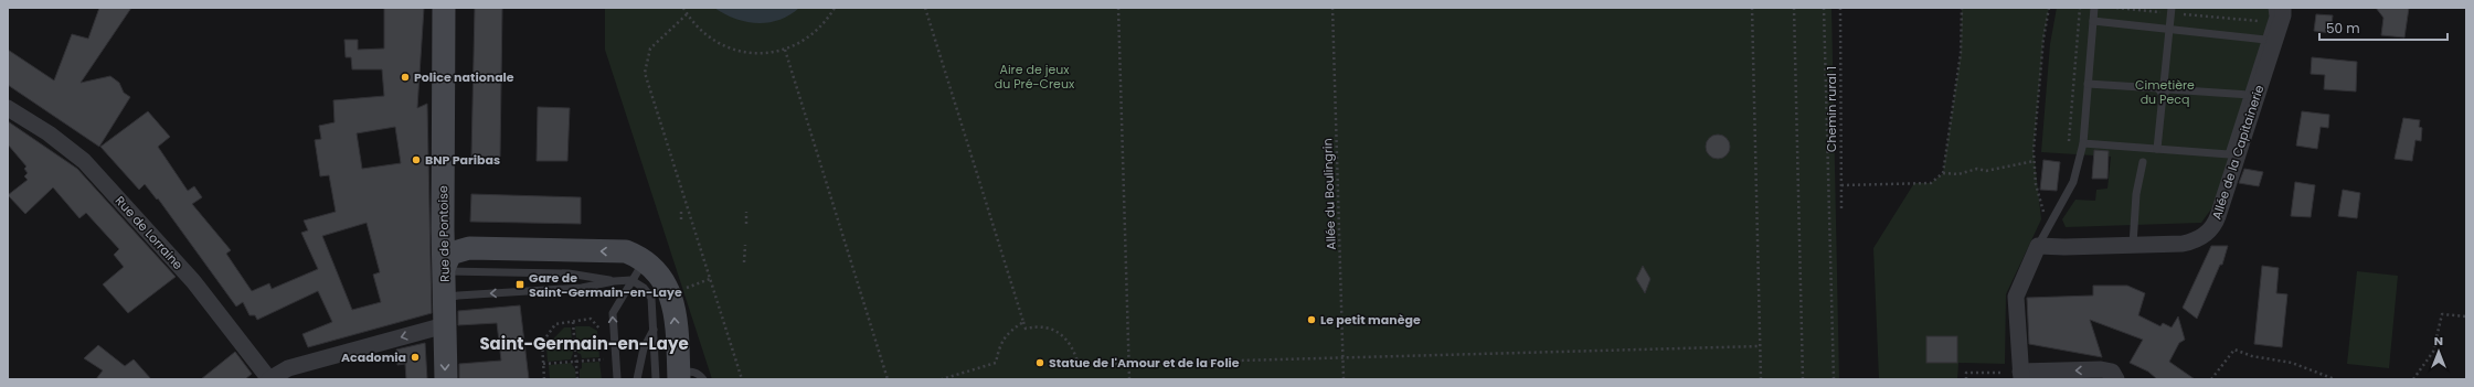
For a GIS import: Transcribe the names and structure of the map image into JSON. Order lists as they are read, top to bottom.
{
  "streets": {
    "main road": ["Rue de Pontoise"],
    "street": ["Allée de la Capitainerie", "Rue de Lorraine"],
    "path": ["Chemin rural 1", "Allée du Boulingrin"]
  },
  "districts": ["Saint-Germain-en-Laye"],
  "parks": ["Aire de jeux du Pré-Creux", "Cimetière du Pecq"],
  "places": {
    "other": [
      "Police nationale",
      "BNP Paribas",
      "Le petit manège",
      "Acadomia",
      "Statue de l'Amour et de la Folie"
    ],
    "transit": ["Gare de Saint-Germain-en-Laye"]
  },
  "scale_bar": "50 m",
  "north": "top"
}
